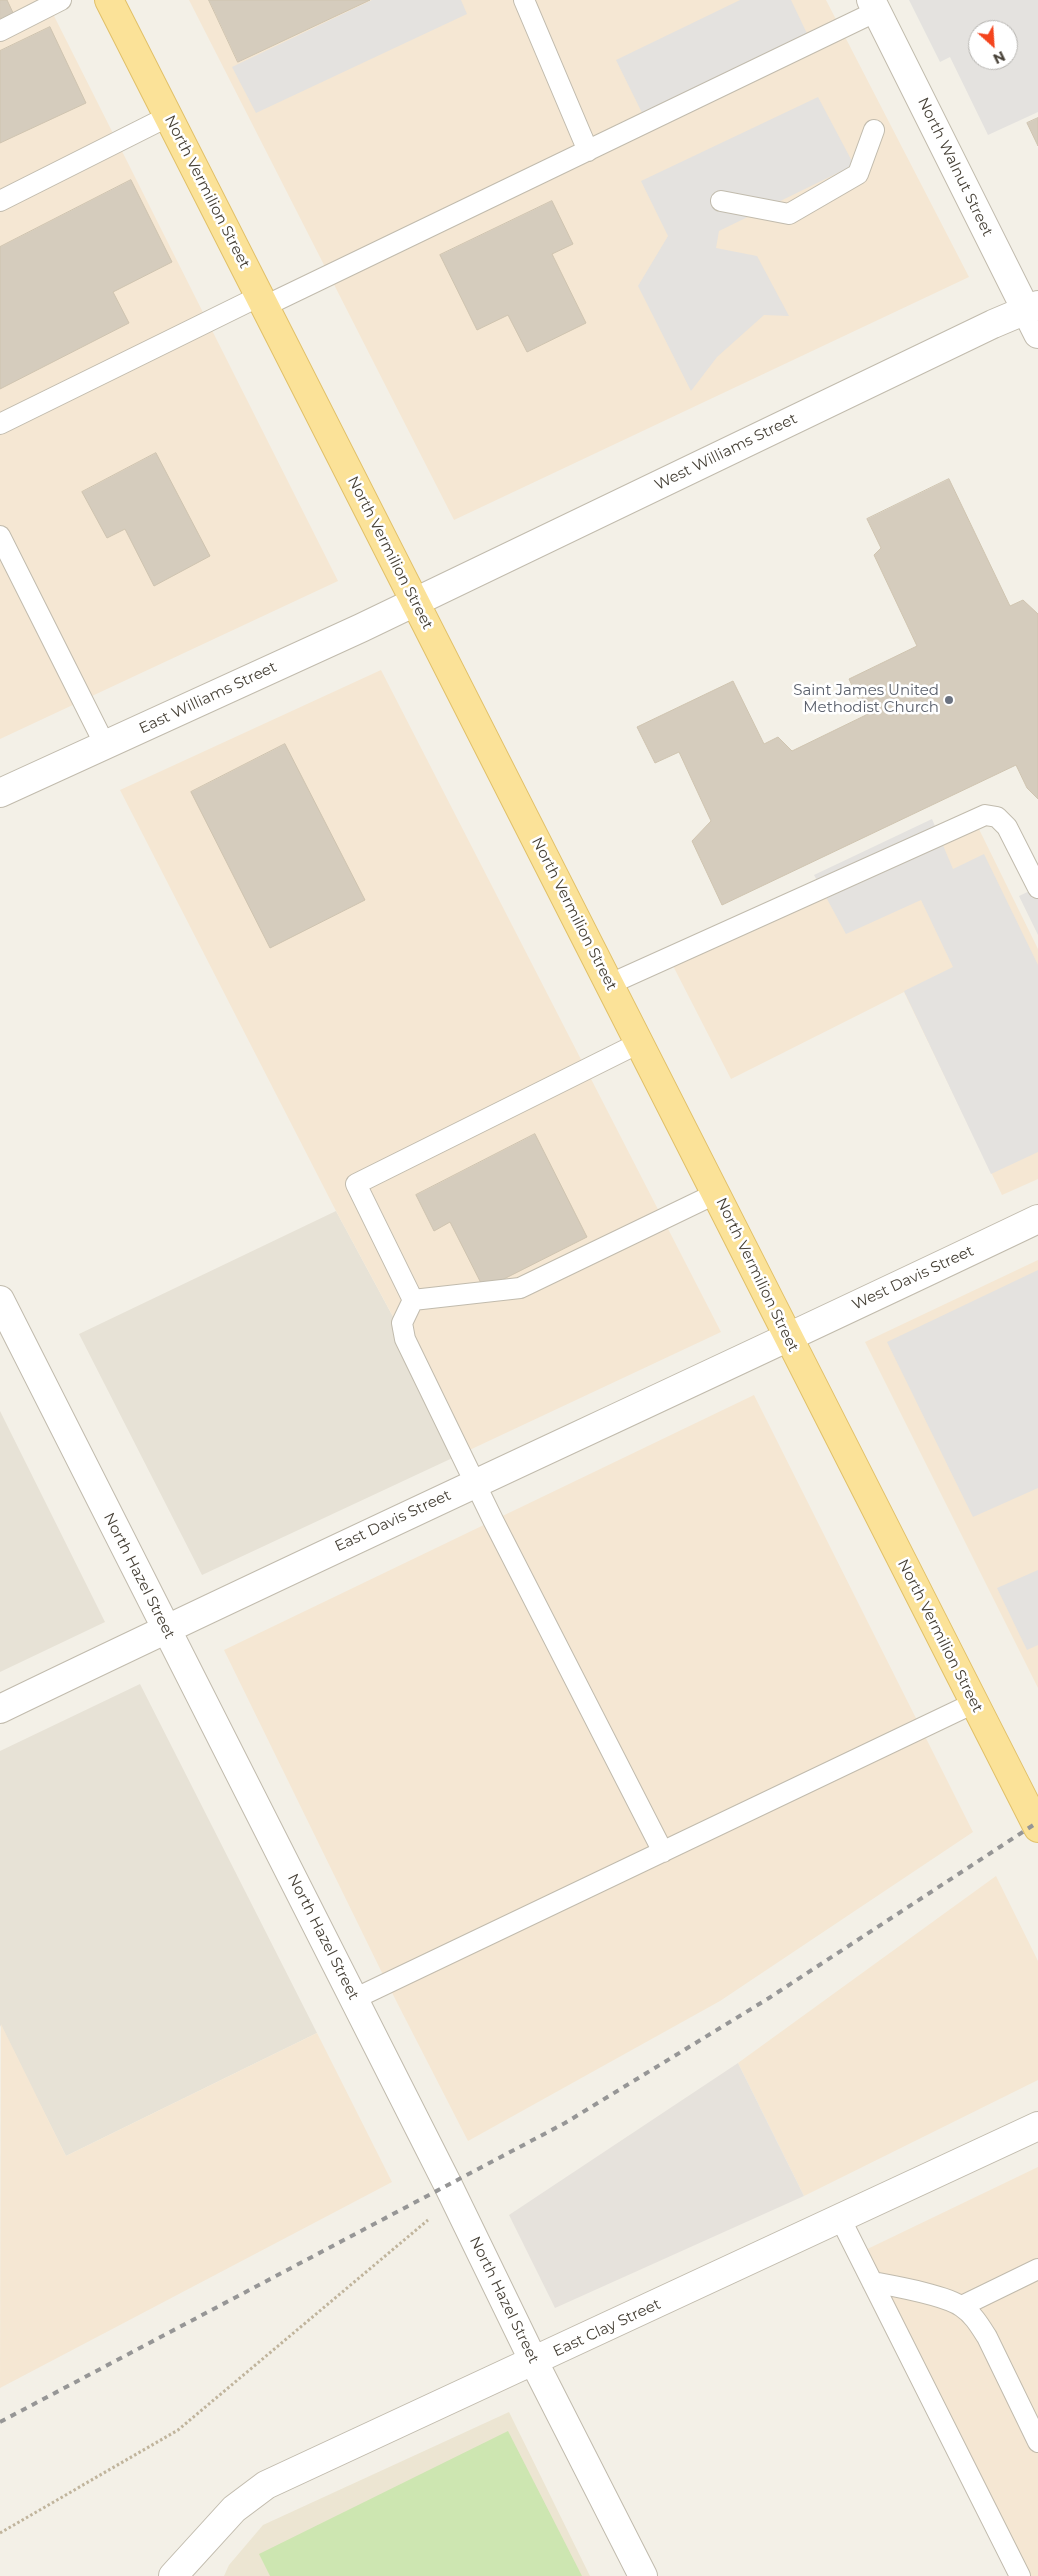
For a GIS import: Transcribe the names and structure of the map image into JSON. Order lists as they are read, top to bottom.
{
  "streets": {
    "main road": ["North Vermilion Street"],
    "street": [
      "North Walnut Street",
      "West Williams Street",
      "East Williams Street",
      "West Davis Street",
      "East Davis Street",
      "North Hazel Street",
      "East Clay Street"
    ]
  },
  "crossings": [
    ["North Walnut Street", "West Williams Street"],
    ["North Vermilion Street", "West Williams Street"],
    ["North Vermilion Street", "East Williams Street"],
    ["North Vermilion Street", "West Davis Street"],
    ["North Vermilion Street", "East Davis Street"],
    ["West Williams Street", "East Williams Street"],
    ["West Davis Street", "East Davis Street"],
    ["East Davis Street", "North Hazel Street"],
    ["North Hazel Street", "East Clay Street"]
  ],
  "places": ["Saint James United Methodist Church"],
  "north": "bottom right"
}
